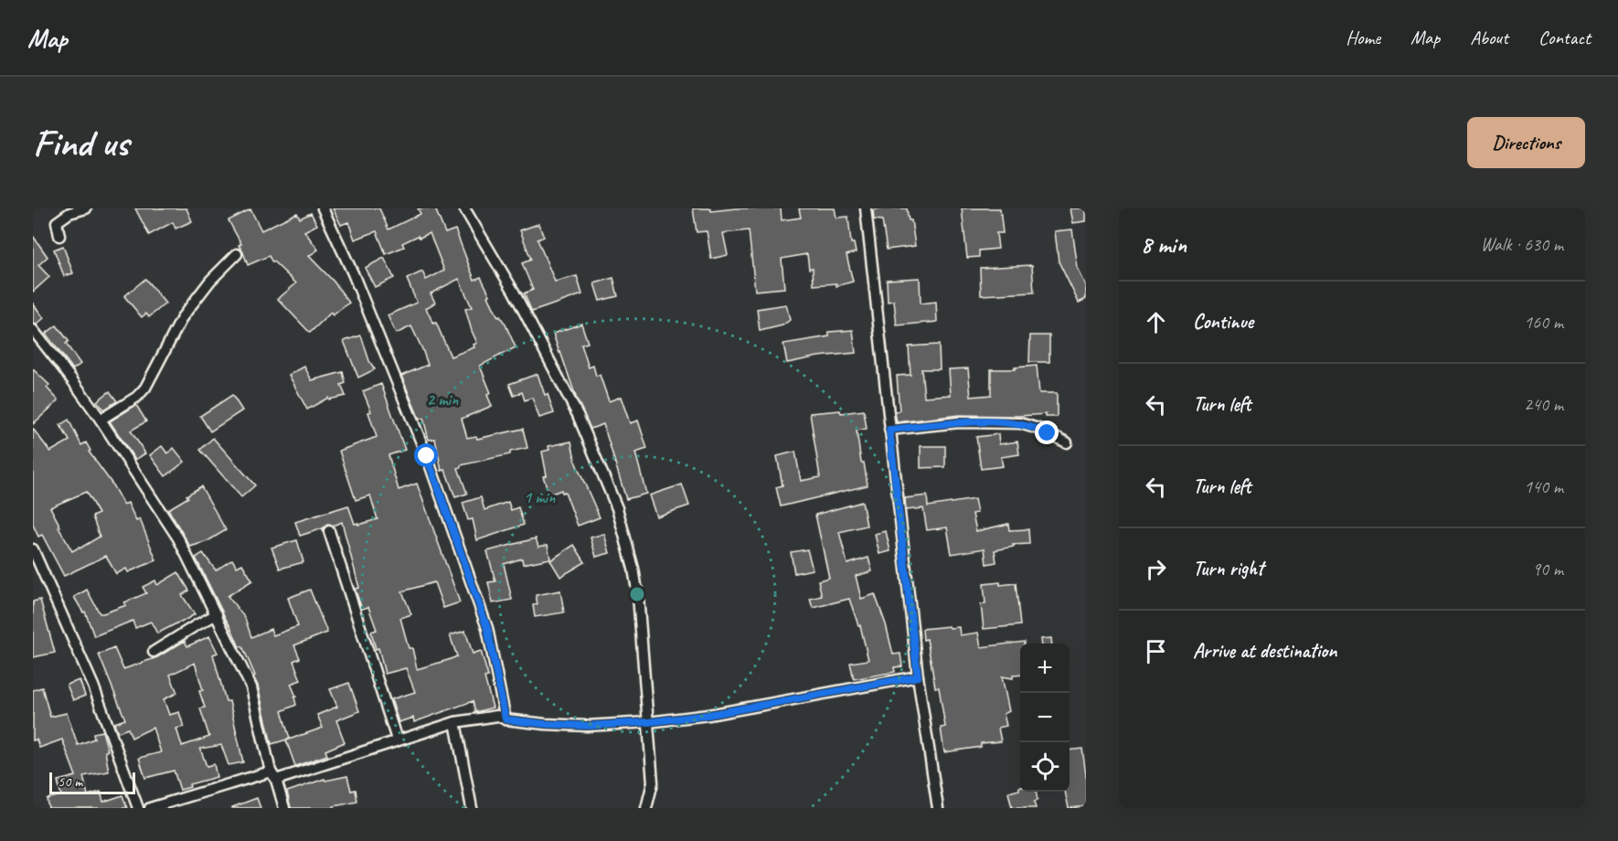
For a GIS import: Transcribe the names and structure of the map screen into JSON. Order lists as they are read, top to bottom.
{
  "scale_bar": "50 m",
  "page": {
    "header": "Map",
    "nav": [
      "Home",
      "Map",
      "About",
      "Contact"
    ],
    "buttons": "Directions",
    "title": "Find us",
    "heading": ["8 min", "Walk · 630 m"],
    "list": [
      ["Continue", "160 m"],
      ["Turn left", "240 m"],
      ["Turn left", "140 m"],
      ["Turn right", "90 m"],
      "Arrive at destination"
    ],
    "map_buttons": ["+", "−"],
    "scale": "50 m"
  },
  "rings": ["2 min", "1 min"]
}
